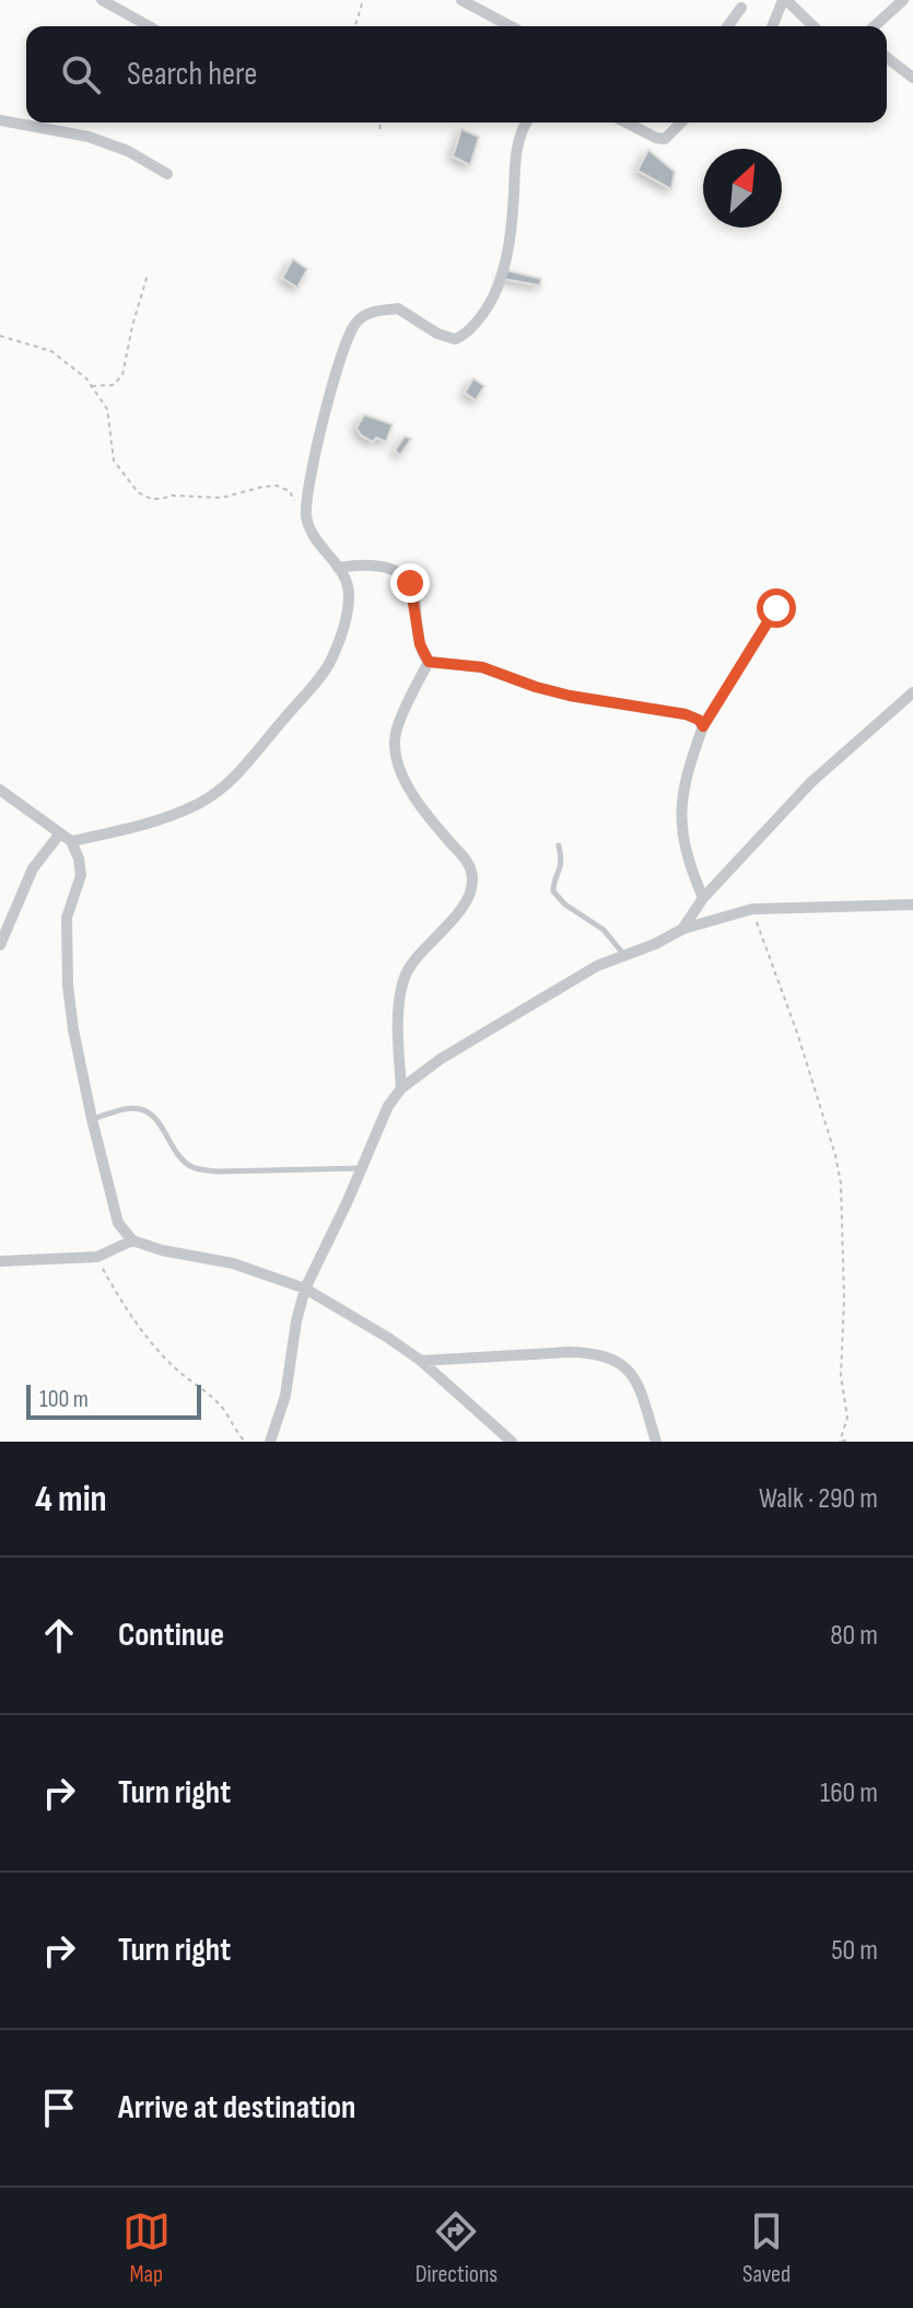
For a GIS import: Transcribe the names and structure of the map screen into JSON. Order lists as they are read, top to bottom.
{
  "scale_bar": "100 m",
  "north": "top right",
  "page": {
    "search": "Search here",
    "scale": "100 m",
    "heading": ["4 min", "Walk · 290 m"],
    "list": [
      ["Continue", "80 m"],
      ["Turn right", "160 m"],
      ["Turn right", "50 m"],
      "Arrive at destination"
    ],
    "nav": ["Map", "Directions", "Saved"]
  }
}
